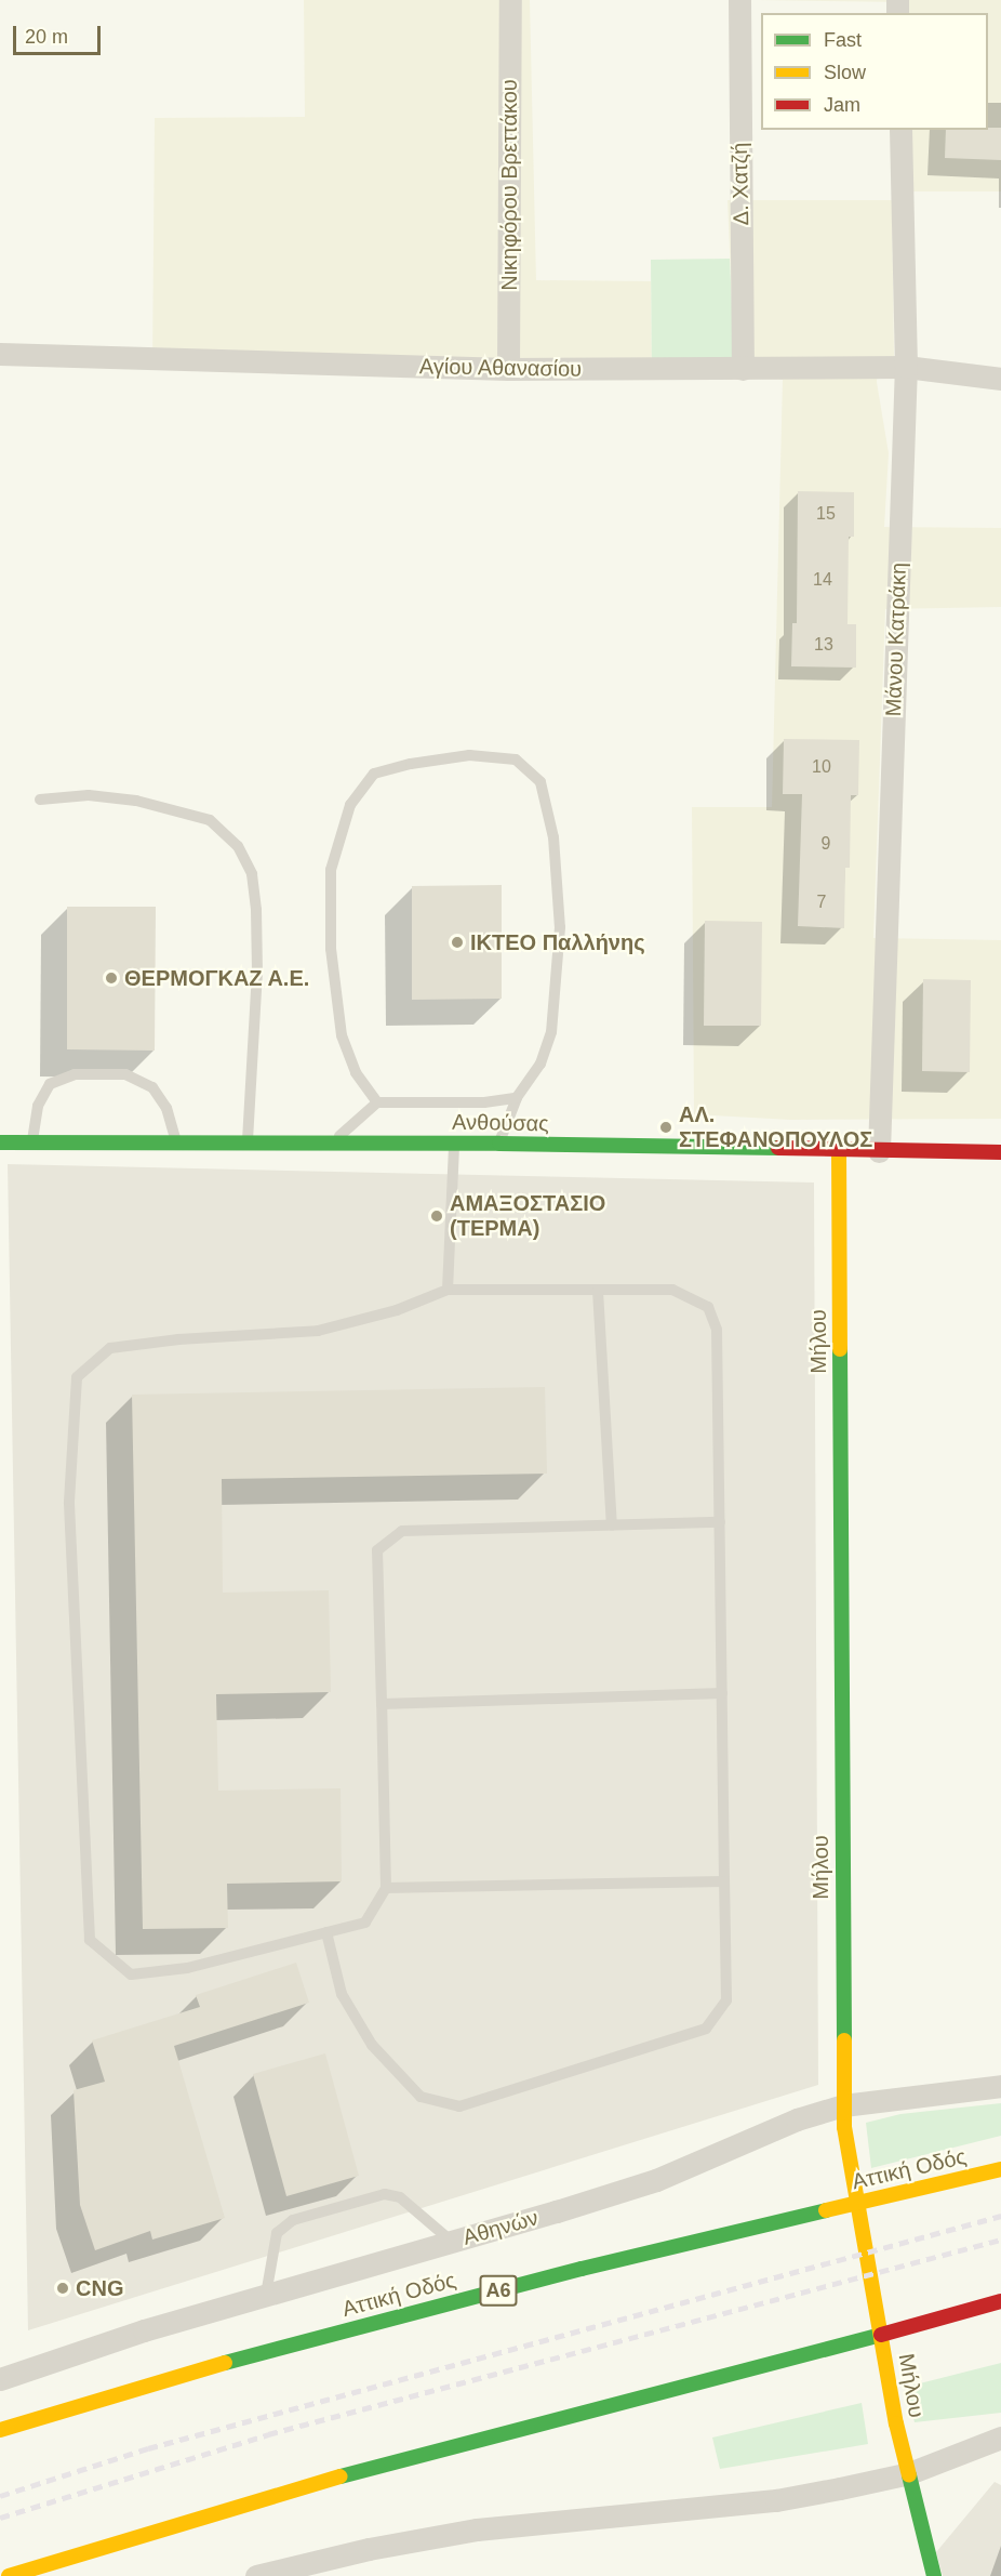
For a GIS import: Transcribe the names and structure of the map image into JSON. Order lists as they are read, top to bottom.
{
  "streets": {
    "main road": [
      "Ανθούσας",
      "Μήλου",
      "Αττική Οδός",
      "Α6"
    ],
    "street": [
      "Δ. Χατζή",
      "Νικηφόρου Βρεττάκου",
      "Αγίου Αθανασίου",
      "Μάνου Κατράκη",
      "Αθηνών"
    ]
  },
  "crossings": [
    ["Δ. Χατζή", "Αγίου Αθανασίου"],
    ["Νικηφόρου Βρεττάκου", "Αγίου Αθανασίου"],
    ["Αγίου Αθανασίου", "Μάνου Κατράκη"],
    ["Μάνου Κατράκη", "Ανθούσας"],
    ["Ανθούσας", "Μήλου"],
    ["Μήλου", "Αθηνών"]
  ],
  "places": [
    "ΙΚΤΕΟ Παλλήνης",
    "ΘΕΡΜΟΓΚΑΖ Α.Ε.",
    "ΑΛ. ΣΤΕΦΑΝΟΠΟΥΛΟΣ",
    "ΑΜΑΞΟΣΤΑΣΙΟ (ΤΕΡΜΑ)",
    "CNG"
  ],
  "house_numbers": [
    "15",
    "14",
    "13",
    "10",
    "9",
    "7"
  ],
  "legend": ["Fast", "Slow", "Jam"],
  "scale_bar": "20 m"
}
